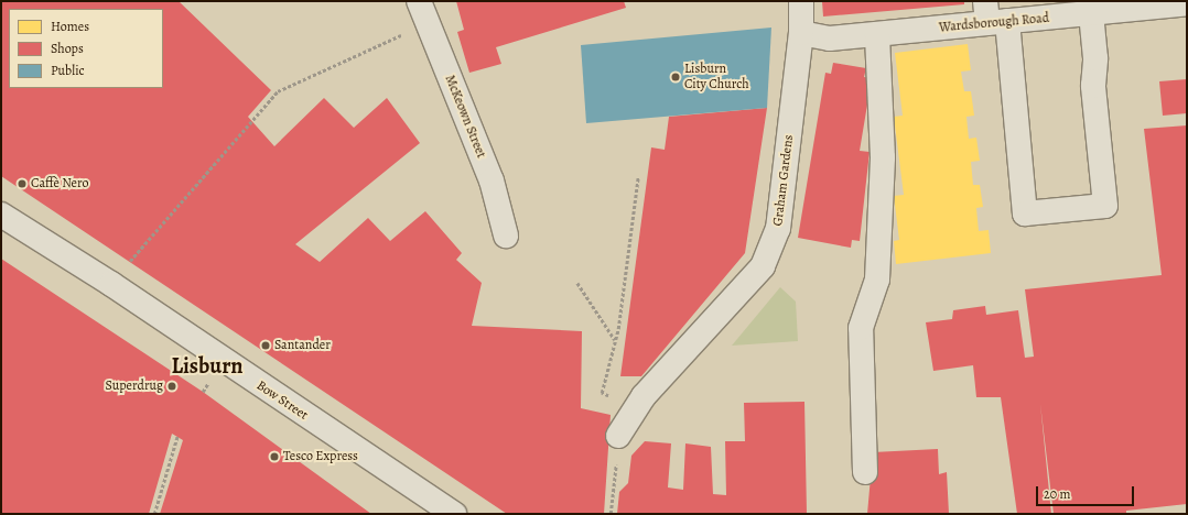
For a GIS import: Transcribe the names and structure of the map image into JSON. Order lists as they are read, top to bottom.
{
  "streets": {
    "street": [
      "Wardsborough Road",
      "McKeown Street",
      "Graham Gardens",
      "Bow Street"
    ]
  },
  "crossings": [
    ["Wardsborough Road", "Graham Gardens"]
  ],
  "districts": ["Lisburn"],
  "places": [
    "Lisburn City Church",
    "Caffè Nero",
    "Santander",
    "Superdrug",
    "Tesco Express"
  ],
  "legend": ["Homes", "Shops", "Public"],
  "scale_bar": "20 m"
}
